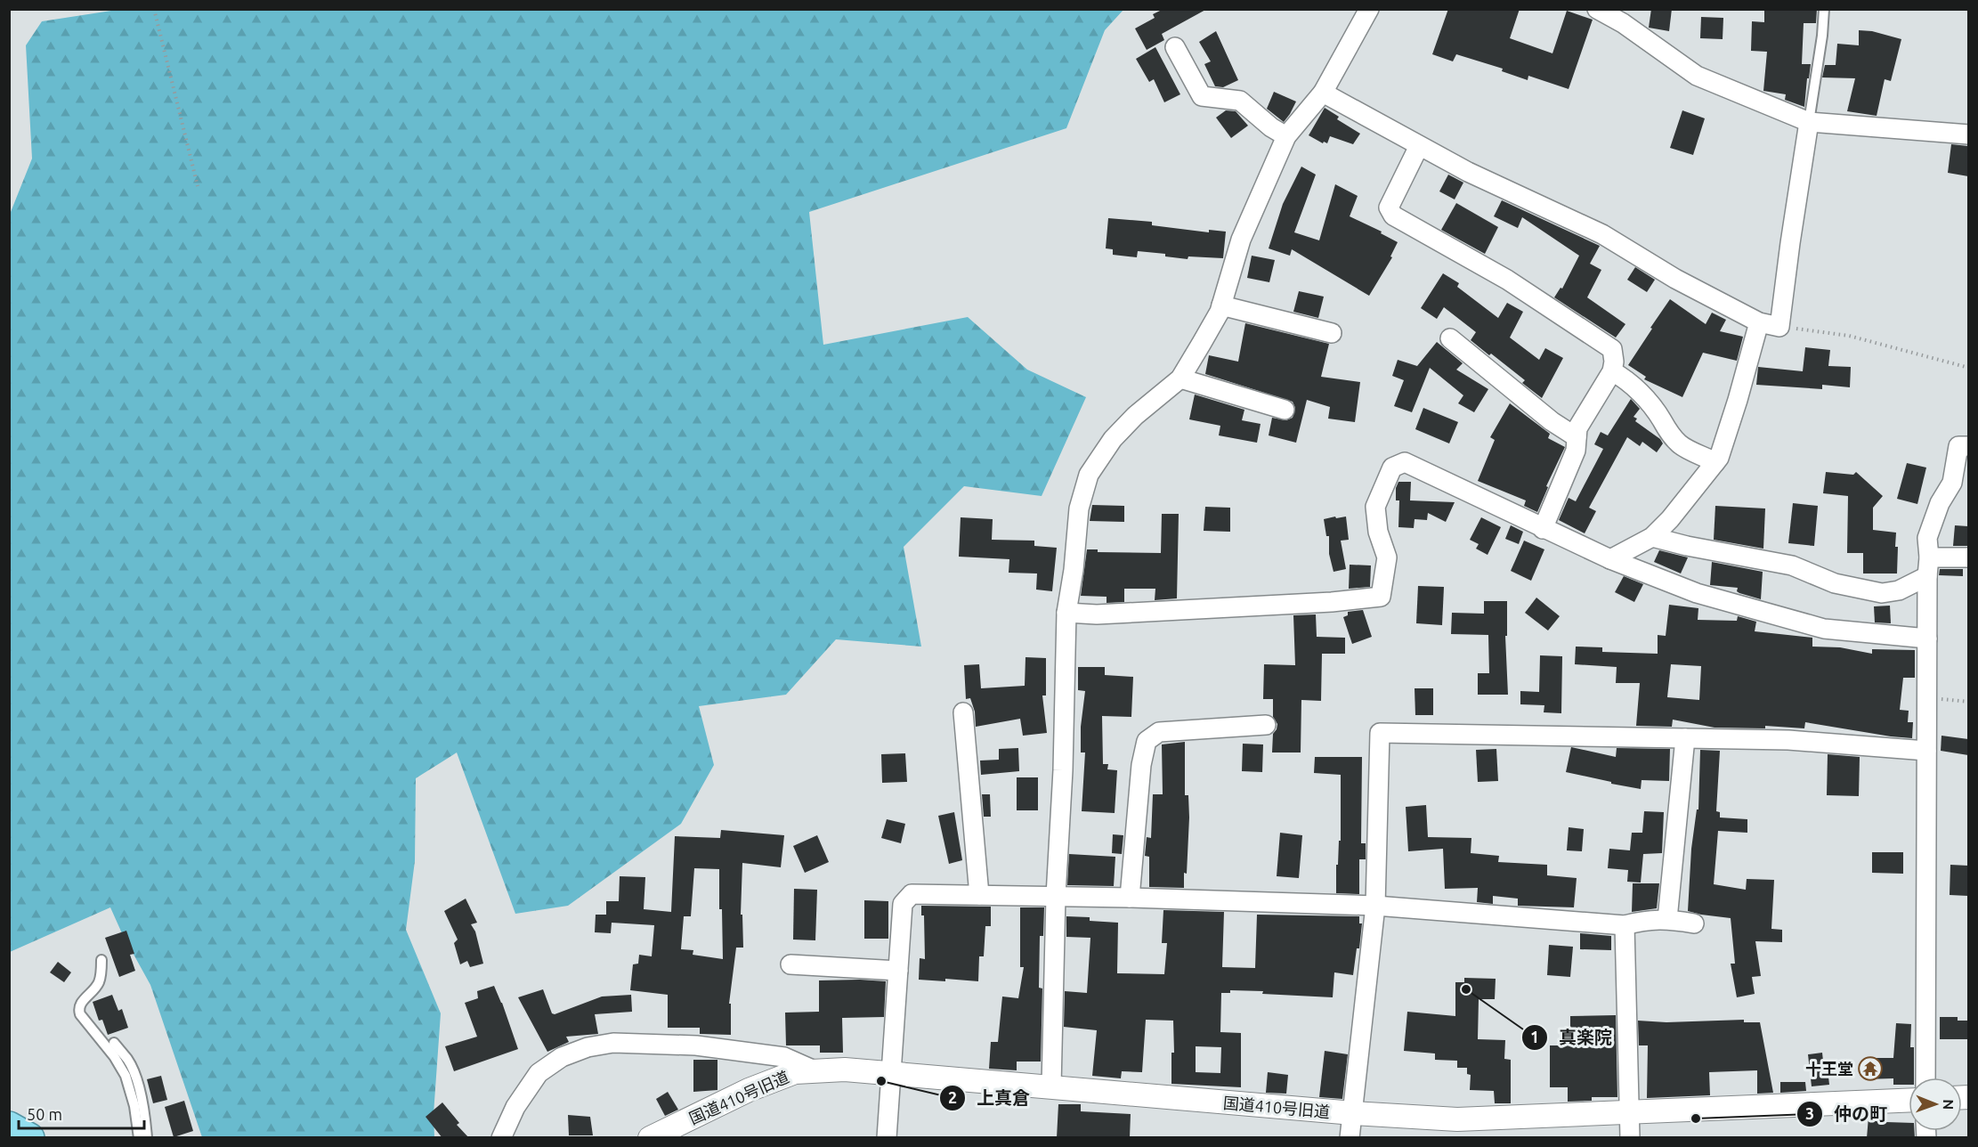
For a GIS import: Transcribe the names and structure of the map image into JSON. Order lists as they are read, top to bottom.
{
  "streets": {
    "street": ["国道410号旧道"]
  },
  "places": {
    "other": ["真楽院", "上真倉", "仲の町"],
    "temple": ["十王堂"]
  },
  "scale_bar": "50 m",
  "north": "right"
}
